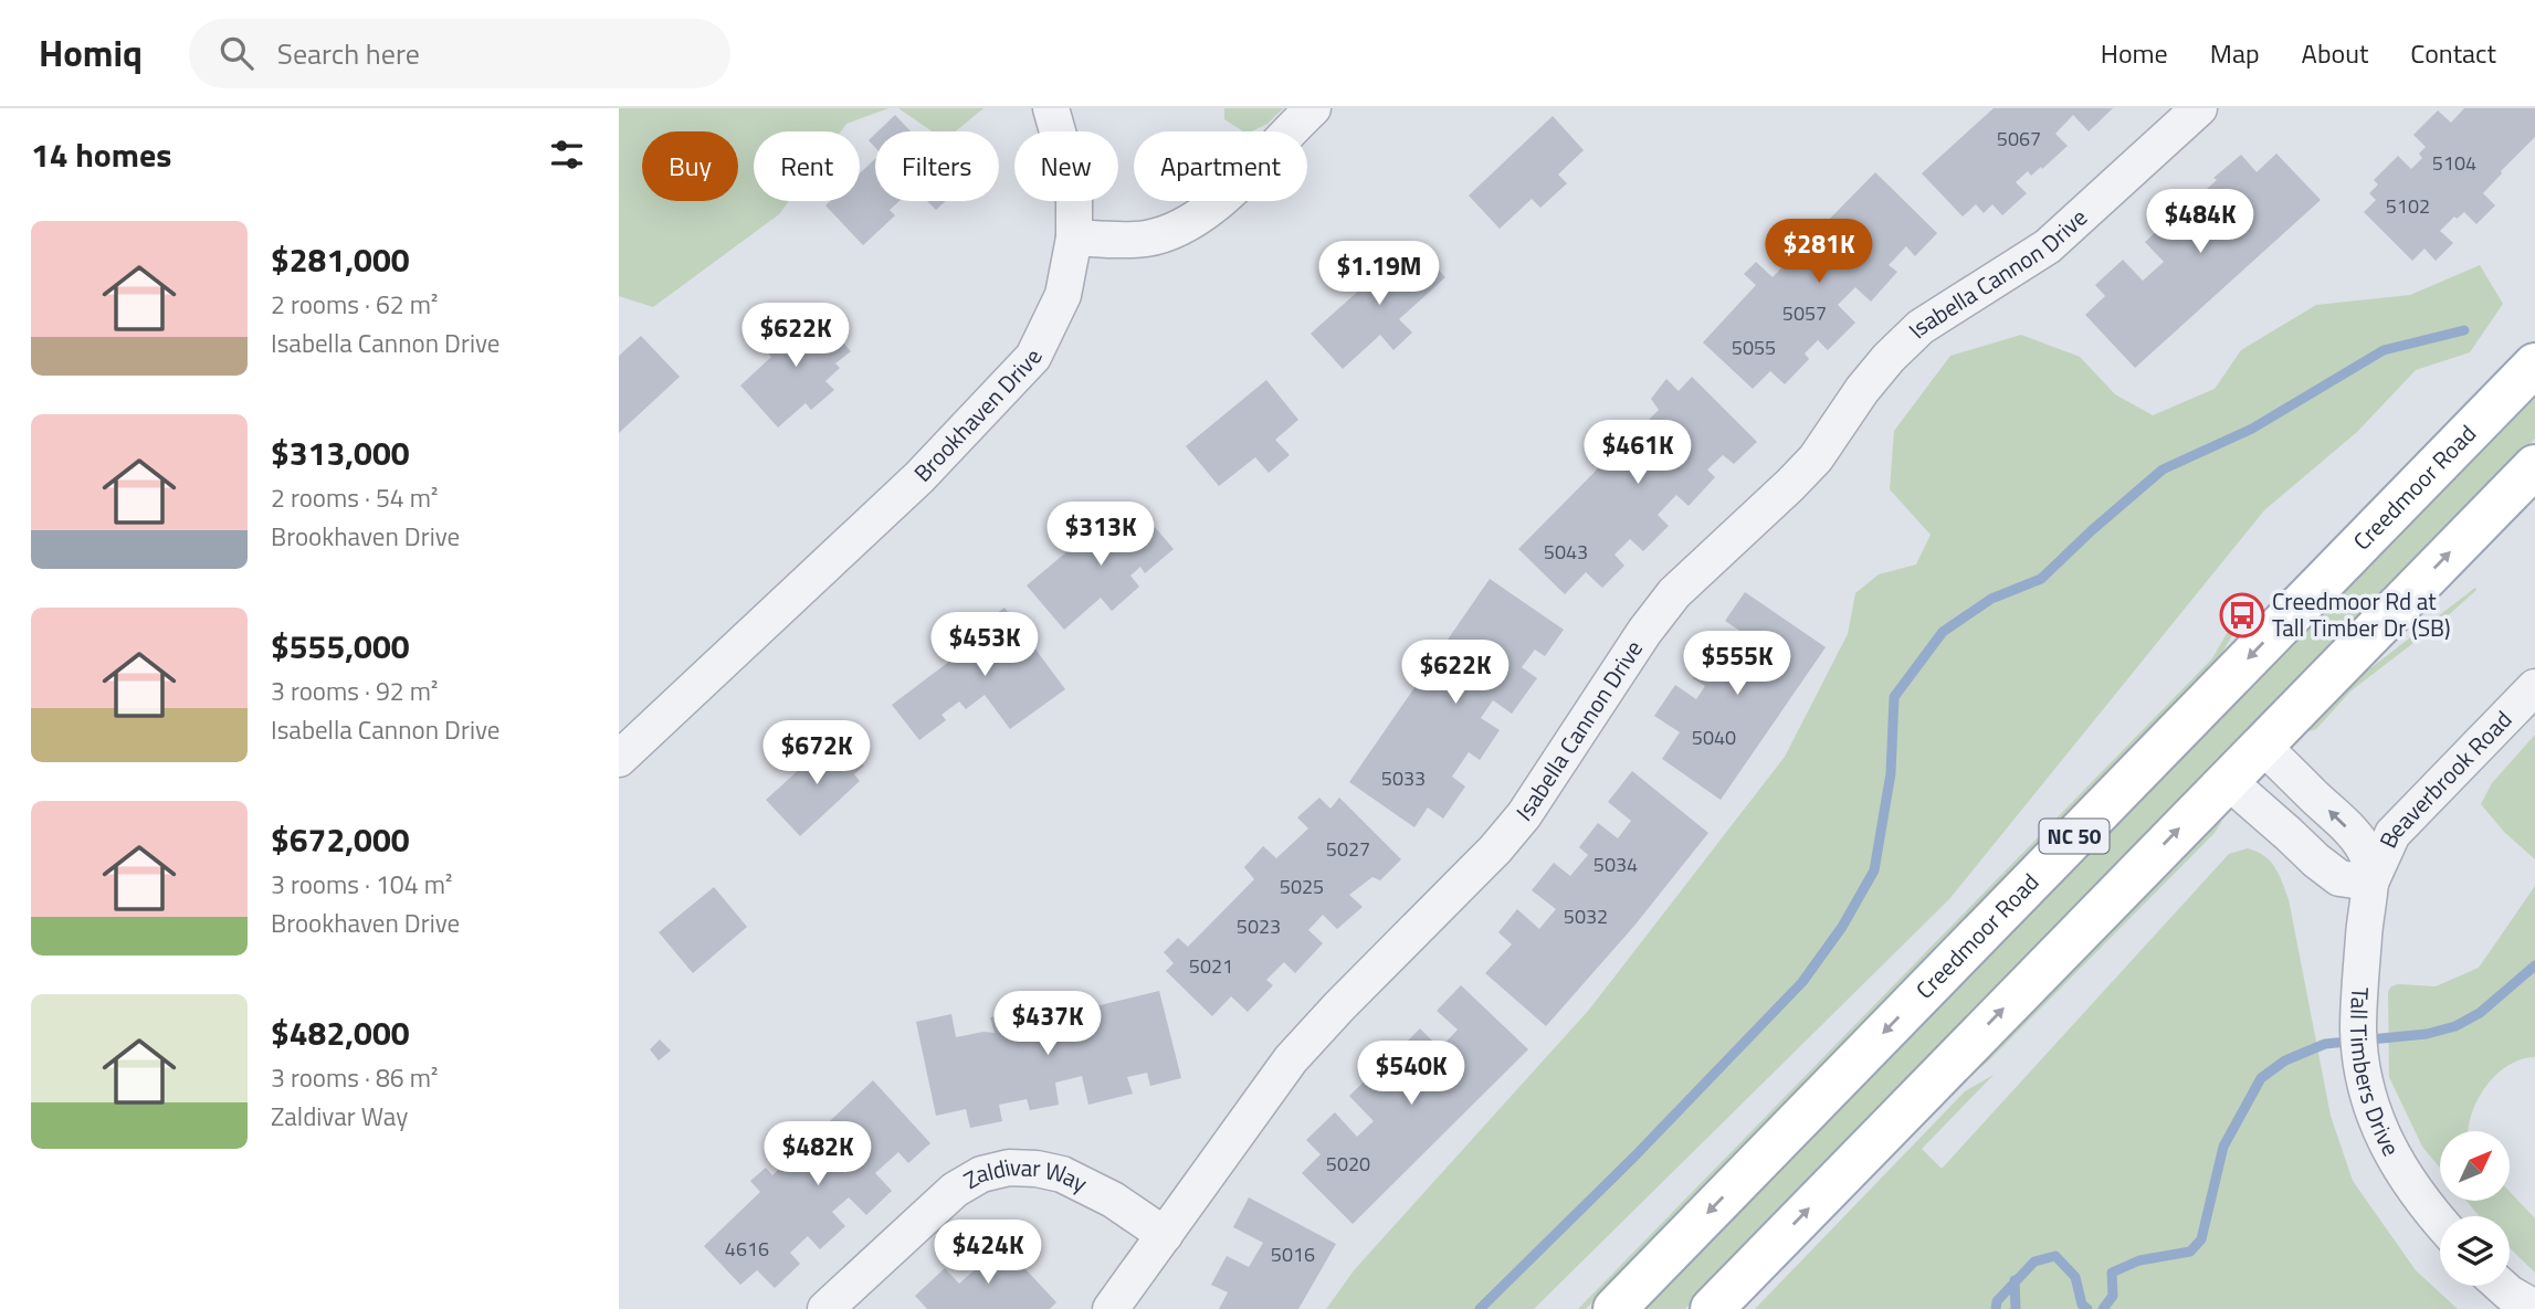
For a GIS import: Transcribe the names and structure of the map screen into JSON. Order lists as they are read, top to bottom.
{
  "streets": {
    "main road": ["Creedmoor Road", "NC 50"],
    "street": [
      "Isabella Cannon Drive",
      "Brookhaven Drive",
      "Beaverbrook Road",
      "Tall Timbers Drive",
      "Zaldivar Way"
    ]
  },
  "crossings": [
    ["Isabella Cannon Drive", "Zaldivar Way"],
    ["Beaverbrook Road", "Tall Timbers Drive"],
    ["NC 50", "Tall Timbers Drive"]
  ],
  "places": {
    "bus stop": ["Creedmoor Rd at Tall Timber Dr (SB)"]
  },
  "house_numbers": [
    "5067",
    "5104",
    "5102",
    "5057",
    "5055",
    "5043",
    "5040",
    "5033",
    "5027",
    "5034",
    "5025",
    "5032",
    "5023",
    "5021",
    "5020",
    "4616",
    "5016"
  ],
  "north": "top right",
  "page": {
    "header": "Homiq",
    "search": "Search here",
    "nav": [
      "Home",
      "Map",
      "About",
      "Contact"
    ],
    "heading": "14 homes",
    "chip": [
      "Buy",
      "Rent",
      "Filters",
      "New",
      "Apartment"
    ],
    "price": [
      "$484K",
      "$281K",
      "$1.19M",
      "$622K",
      "$461K",
      "$313K",
      "$453K",
      "$555K",
      "$622K",
      "$672K",
      "$437K",
      "$540K",
      "$482K",
      "$424K"
    ],
    "list": [
      {
        "name": "$281,000",
        "note": "2 rooms · 62 m² · Isabella Cannon Drive"
      },
      {
        "name": "$313,000",
        "note": "2 rooms · 54 m² · Brookhaven Drive"
      },
      {
        "name": "$555,000",
        "note": "3 rooms · 92 m² · Isabella Cannon Drive"
      },
      {
        "name": "$672,000",
        "note": "3 rooms · 104 m² · Brookhaven Drive"
      },
      {
        "name": "$482,000",
        "note": "3 rooms · 86 m² · Zaldivar Way"
      }
    ]
  }
}
